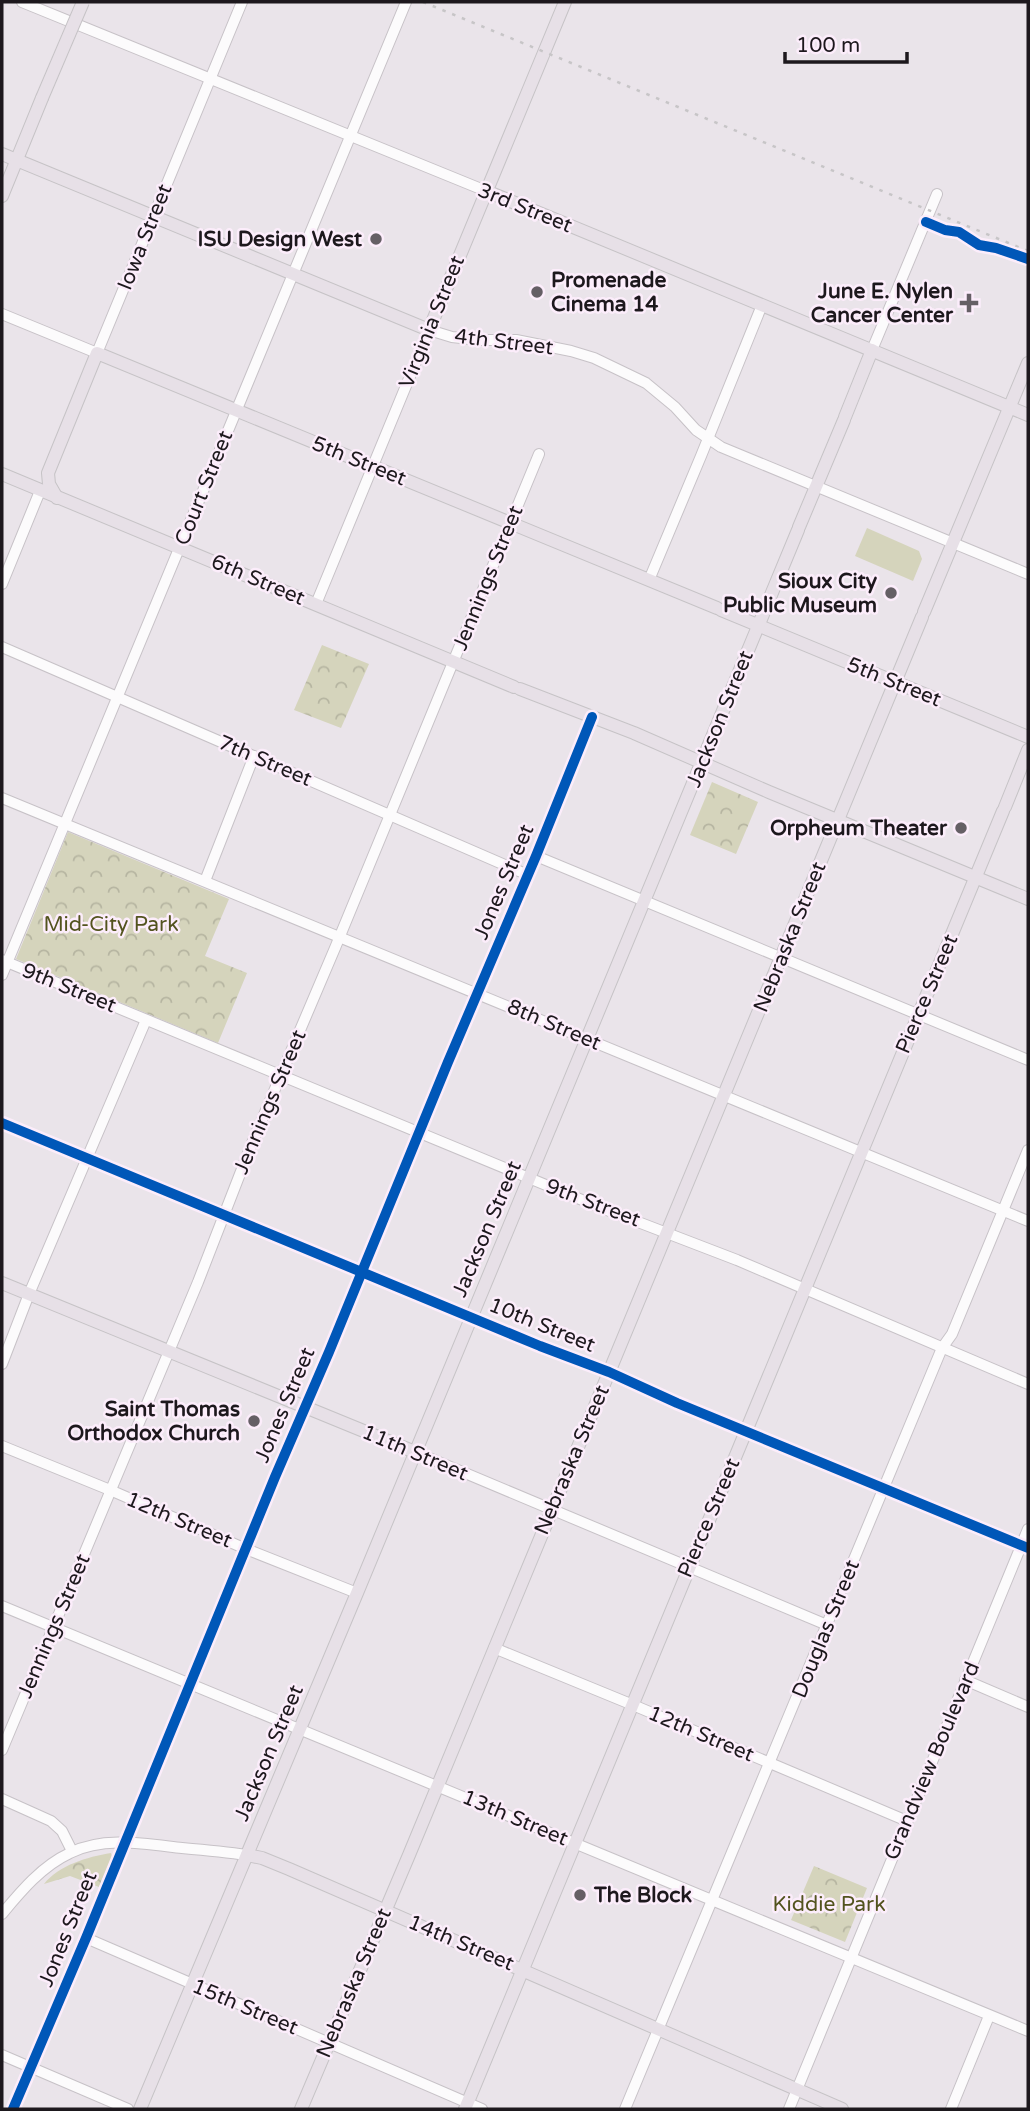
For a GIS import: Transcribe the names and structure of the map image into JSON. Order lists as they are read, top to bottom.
{
  "streets": {
    "main road": [
      "3rd Street",
      "Iowa Street",
      "Virginia Street",
      "4th Street",
      "5th Street",
      "6th Street",
      "Jackson Street",
      "Nebraska Street",
      "Pierce Street",
      "11th Street",
      "14th Street"
    ],
    "street": [
      "Court Street",
      "Jennings Street",
      "7th Street",
      "Jones Street",
      "9th Street",
      "8th Street",
      "10th Street",
      "12th Street",
      "Douglas Street",
      "Grandview Boulevard",
      "13th Street",
      "15th Street"
    ]
  },
  "crossings": [
    ["3rd Street", "Iowa Street"],
    ["3rd Street", "Virginia Street"],
    ["3rd Street", "Court Street"],
    ["3rd Street", "Jackson Street"],
    ["3rd Street", "Nebraska Street"],
    ["Iowa Street", "4th Street"],
    ["Iowa Street", "5th Street"],
    ["Virginia Street", "4th Street"],
    ["Virginia Street", "5th Street"],
    ["Virginia Street", "6th Street"],
    ["4th Street", "Court Street"],
    ["4th Street", "Jackson Street"],
    ["4th Street", "Nebraska Street"],
    ["5th Street", "Court Street"],
    ["5th Street", "Jennings Street"],
    ["5th Street", "Jackson Street"],
    ["5th Street", "Nebraska Street"],
    ["Court Street", "6th Street"],
    ["Court Street", "7th Street"],
    ["Court Street", "9th Street"],
    ["Court Street", "8th Street"],
    ["Jennings Street", "6th Street"],
    ["Jennings Street", "7th Street"],
    ["Jennings Street", "9th Street"],
    ["Jennings Street", "8th Street"],
    ["Jennings Street", "10th Street"],
    ["Jennings Street", "11th Street"],
    ["Jennings Street", "12th Street"],
    ["Jennings Street", "13th Street"],
    ["6th Street", "Jackson Street"],
    ["6th Street", "Jones Street"],
    ["6th Street", "Nebraska Street"],
    ["6th Street", "Pierce Street"],
    ["Jackson Street", "9th Street"],
    ["Jackson Street", "8th Street"],
    ["Jackson Street", "10th Street"],
    ["Jackson Street", "11th Street"],
    ["Jackson Street", "12th Street"],
    ["Jackson Street", "13th Street"],
    ["Jackson Street", "14th Street"],
    ["Jackson Street", "15th Street"],
    ["7th Street", "Jones Street"],
    ["Jones Street", "9th Street"],
    ["Jones Street", "8th Street"],
    ["Jones Street", "10th Street"],
    ["Jones Street", "11th Street"],
    ["Jones Street", "12th Street"],
    ["Jones Street", "13th Street"],
    ["Jones Street", "14th Street"],
    ["Jones Street", "15th Street"],
    ["Nebraska Street", "9th Street"],
    ["Nebraska Street", "8th Street"],
    ["Nebraska Street", "10th Street"],
    ["Nebraska Street", "11th Street"],
    ["Nebraska Street", "12th Street"],
    ["Nebraska Street", "13th Street"],
    ["Nebraska Street", "14th Street"],
    ["Nebraska Street", "15th Street"],
    ["9th Street", "Pierce Street"],
    ["9th Street", "Douglas Street"],
    ["Pierce Street", "8th Street"],
    ["Pierce Street", "10th Street"],
    ["Pierce Street", "11th Street"],
    ["Pierce Street", "12th Street"],
    ["Pierce Street", "13th Street"],
    ["Pierce Street", "14th Street"],
    ["Pierce Street", "15th Street"],
    ["8th Street", "Douglas Street"],
    ["10th Street", "Douglas Street"],
    ["10th Street", "Grandview Boulevard"],
    ["11th Street", "Douglas Street"],
    ["12th Street", "Douglas Street"],
    ["12th Street", "Grandview Boulevard"],
    ["Douglas Street", "13th Street"],
    ["Douglas Street", "14th Street"],
    ["Grandview Boulevard", "13th Street"],
    ["Grandview Boulevard", "14th Street"]
  ],
  "parks": ["Mid-City Park", "Kiddie Park"],
  "places": {
    "other": [
      "ISU Design West",
      "Promenade Cinema 14",
      "Sioux City Public Museum",
      "Orpheum Theater",
      "Saint Thomas Orthodox Church",
      "The Block"
    ],
    "health": ["June E. Nylen Cancer Center"]
  },
  "scale_bar": "100 m"
}
